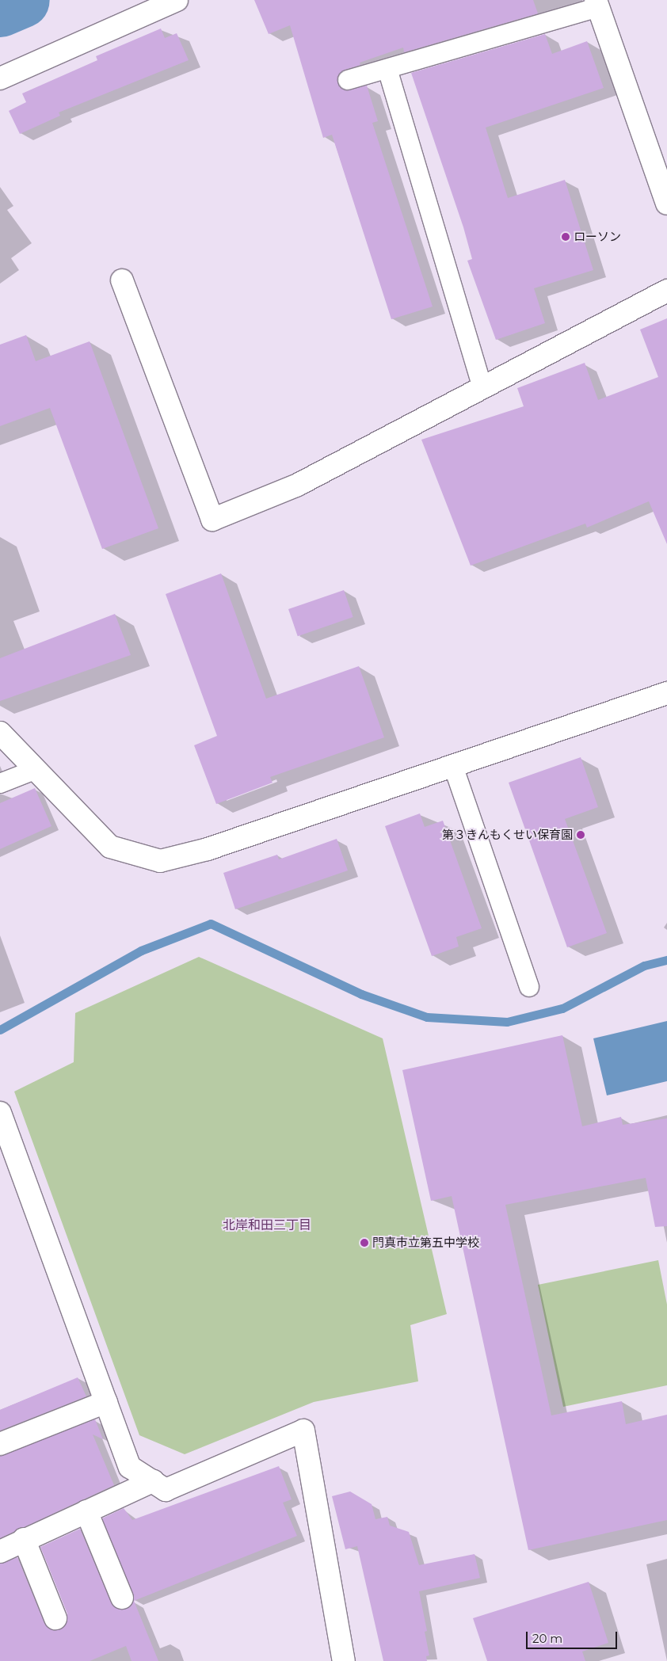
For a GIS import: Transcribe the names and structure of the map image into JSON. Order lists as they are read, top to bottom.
{
  "districts": ["北岸和田三丁目"],
  "places": ["ローソン", "第３きんもくせい保育園", "門真市立第五中学校"],
  "scale_bar": "20 m"
}
